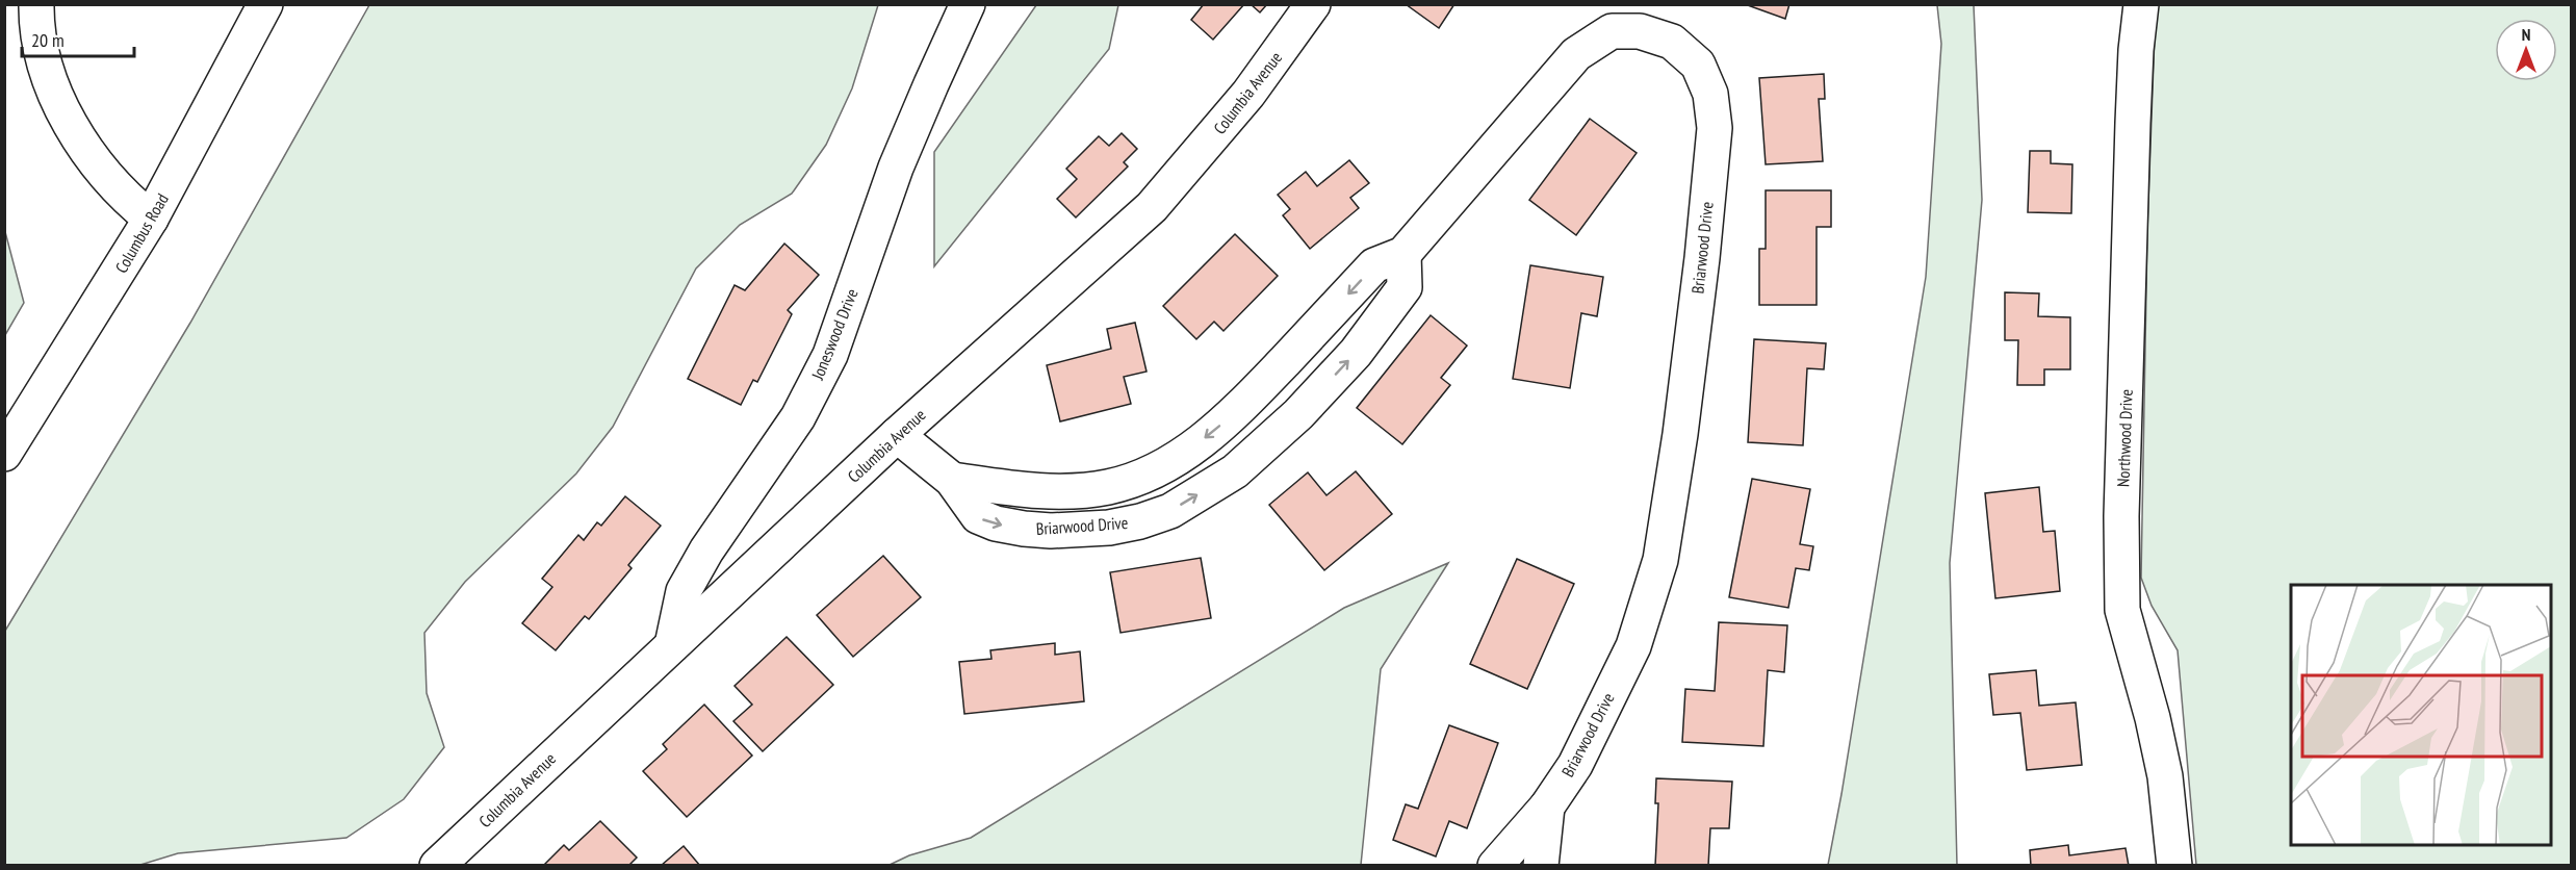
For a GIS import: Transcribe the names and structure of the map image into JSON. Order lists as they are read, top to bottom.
{
  "streets": {
    "street": [
      "Columbia Avenue",
      "Columbus Road",
      "Briarwood Drive",
      "Joneswood Drive",
      "Northwood Drive"
    ]
  },
  "crossings": [
    ["Columbia Avenue", "Briarwood Drive"],
    ["Columbia Avenue", "Joneswood Drive"]
  ],
  "scale_bar": "20 m",
  "north": "top"
}
